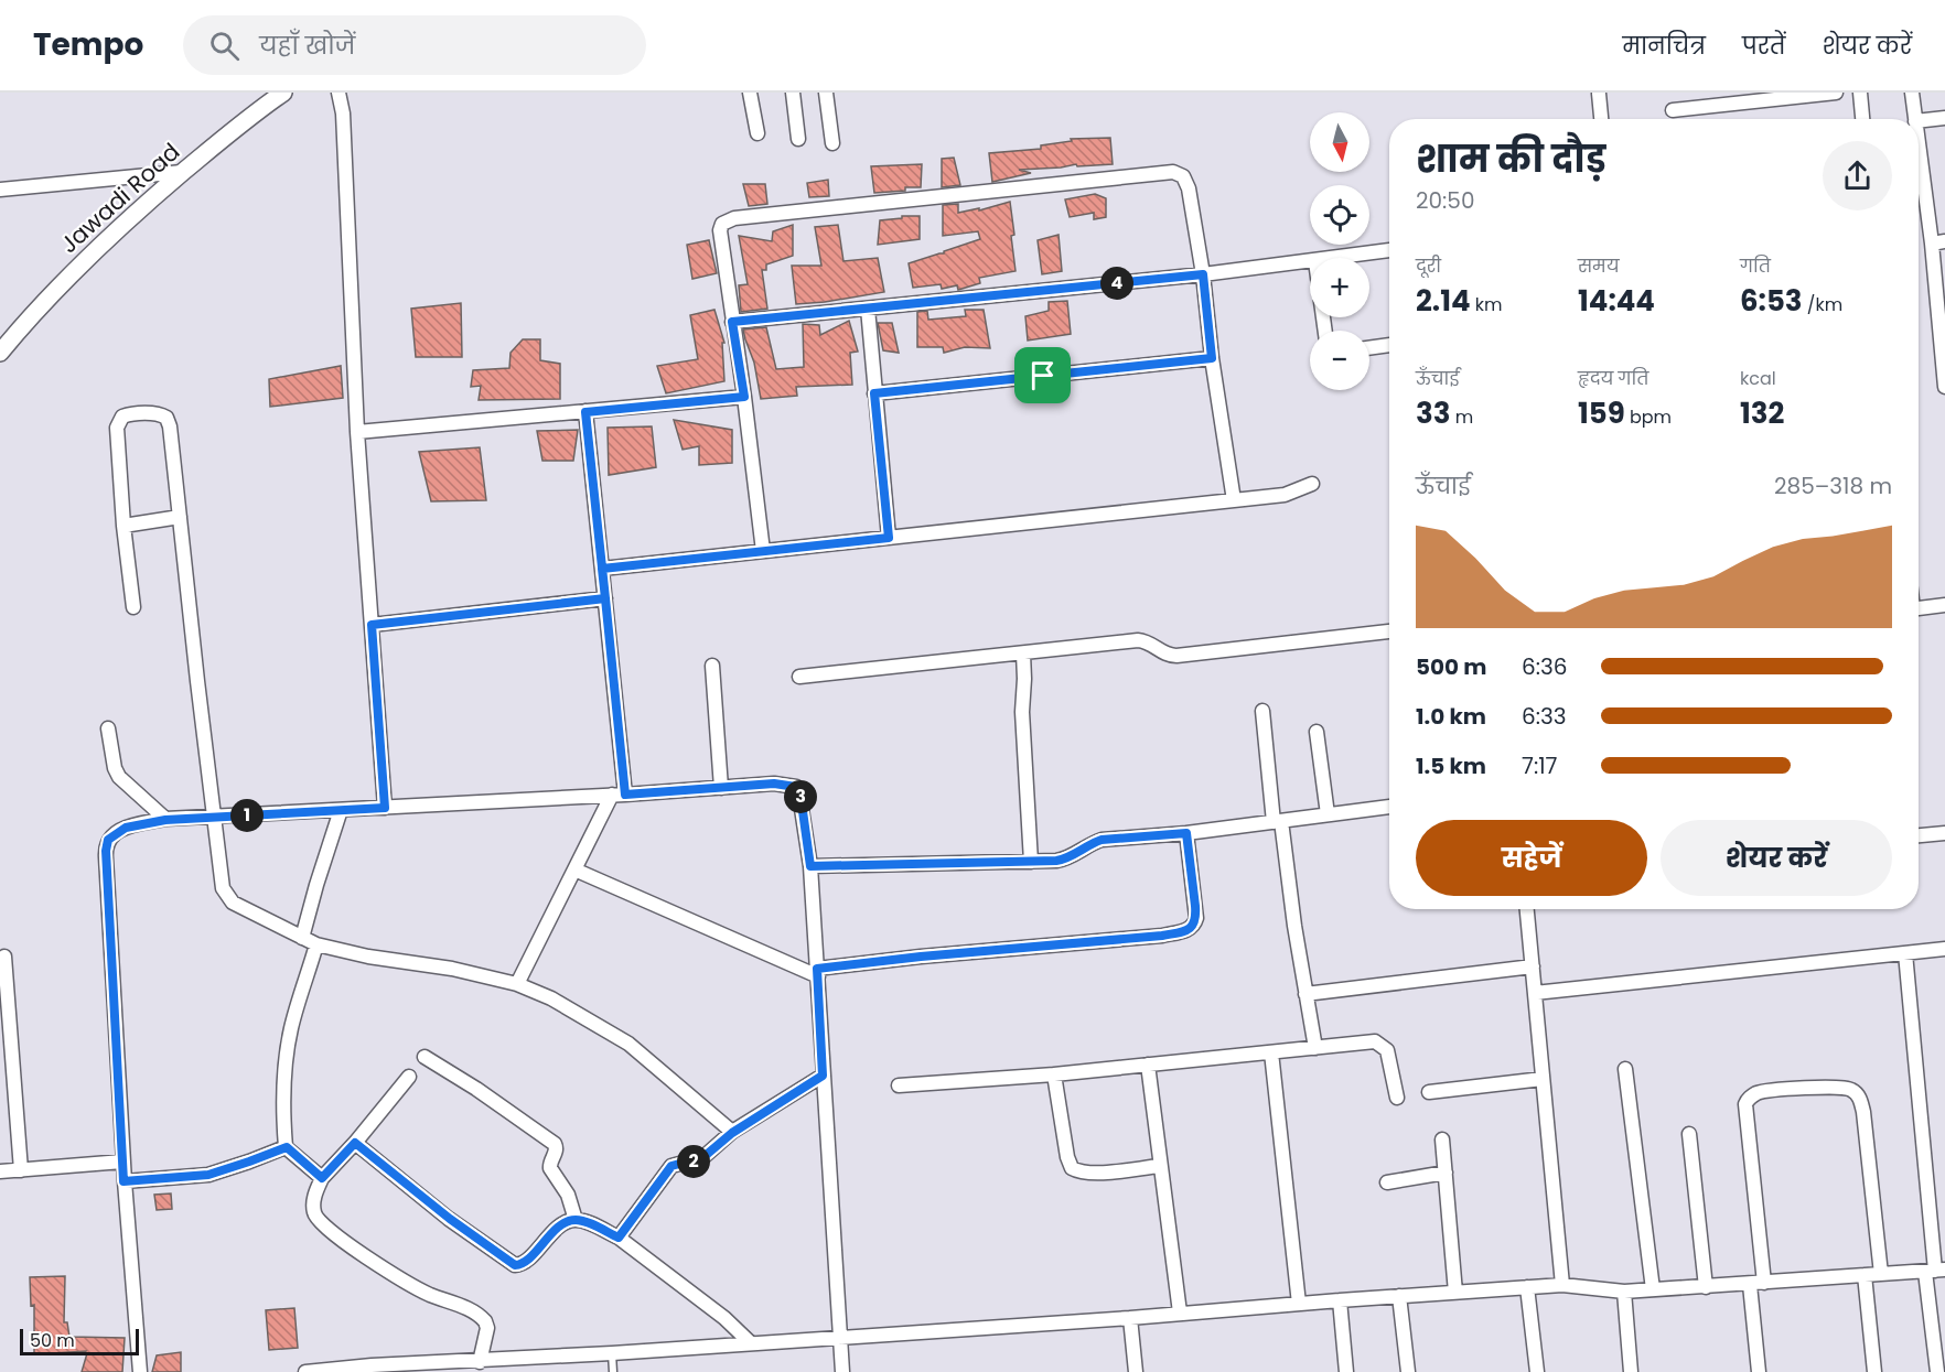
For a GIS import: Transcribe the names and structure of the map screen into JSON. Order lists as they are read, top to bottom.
{
  "streets": {
    "street": ["Jawadi Road"]
  },
  "scale_bar": "50 m",
  "north": "bottom",
  "page": {
    "header": "Tempo",
    "search": "यहाँ खोजें",
    "nav": ["मानचित्र", "परतें", "शेयर करें"],
    "map_buttons": ["+", "−"],
    "heading": ["शाम की दौड़", "20:50"],
    "stats": [
      ["दूरी", "2.14 km"],
      ["समय", "14:44"],
      ["गति", "6:53 /km"],
      ["ऊँचाई", "33 m"],
      ["हृदय गति", "159 bpm"],
      ["kcal", "132"]
    ],
    "pins": [
      "4",
      "3",
      "1",
      "2"
    ],
    "chart": ["ऊँचाई", "285–318 m"],
    "list": [
      {
        "name": "500 m",
        "note": "6:36"
      },
      {
        "name": "1.0 km",
        "note": "6:33"
      },
      {
        "name": "1.5 km",
        "note": "7:17"
      }
    ],
    "buttons": ["सहेजें", "शेयर करें"],
    "scale": "50 m"
  }
}
